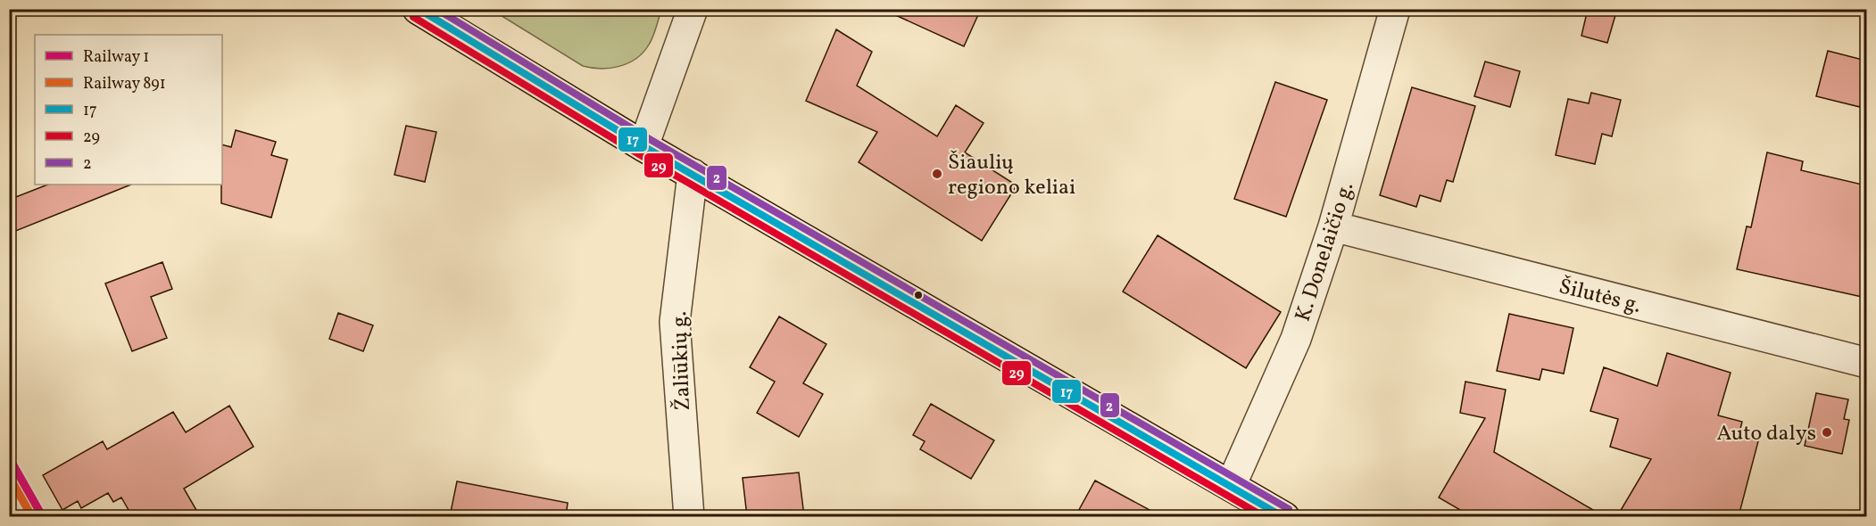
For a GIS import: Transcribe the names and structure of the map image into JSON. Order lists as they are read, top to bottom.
{
  "streets": {
    "street": ["K. Donelaičio g.", "Šilutės g.", "Žaliūkių g."]
  },
  "crossings": [
    ["K. Donelaičio g.", "Šilutės g."]
  ],
  "places": ["Šiaulių regiono keliai", "Auto dalys"],
  "lines": [
    "transit line 17",
    "transit line 2",
    "transit line 29",
    "rail line 1",
    "rail line 891"
  ],
  "legend": [
    "Railway 1",
    "Railway 891",
    "17",
    "29",
    "2"
  ]
}
